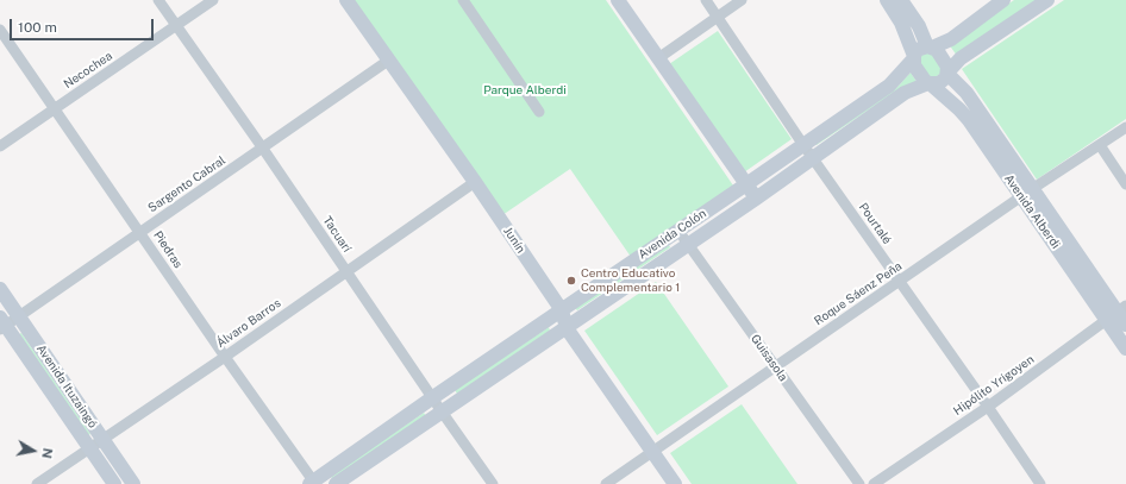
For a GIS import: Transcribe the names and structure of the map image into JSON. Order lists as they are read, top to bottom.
{
  "streets": {
    "main road": [
      "Avenida Alberdi",
      "Avenida Colón",
      "Junín",
      "Avenida Ituzaingó"
    ],
    "street": [
      "Necochea",
      "Sargento Cabral",
      "Pourtalé",
      "Tacuarí",
      "Piedras",
      "Roque Sáenz Peña",
      "Álvaro Barros",
      "Guisasola",
      "Hipólito Yrigoyen"
    ]
  },
  "crossings": [
    ["Necochea", "Tacuarí"],
    ["Necochea", "Piedras"],
    ["Sargento Cabral", "Tacuarí"],
    ["Sargento Cabral", "Junín"],
    ["Sargento Cabral", "Piedras"],
    ["Sargento Cabral", "Avenida Ituzaingó"],
    ["Avenida Alberdi", "Avenida Colón"],
    ["Avenida Alberdi", "Roque Sáenz Peña"],
    ["Avenida Alberdi", "Hipólito Yrigoyen"],
    ["Pourtalé", "Avenida Colón"],
    ["Pourtalé", "Roque Sáenz Peña"],
    ["Pourtalé", "Hipólito Yrigoyen"],
    ["Tacuarí", "Avenida Colón"],
    ["Tacuarí", "Álvaro Barros"],
    ["Avenida Colón", "Junín"],
    ["Avenida Colón", "Piedras"],
    ["Avenida Colón", "Guisasola"],
    ["Junín", "Roque Sáenz Peña"],
    ["Junín", "Álvaro Barros"],
    ["Piedras", "Álvaro Barros"],
    ["Roque Sáenz Peña", "Guisasola"],
    ["Álvaro Barros", "Avenida Ituzaingó"]
  ],
  "parks": ["Parque Alberdi"],
  "places": ["Centro Educativo Complementario 1"],
  "scale_bar": "100 m",
  "north": "right"
}
